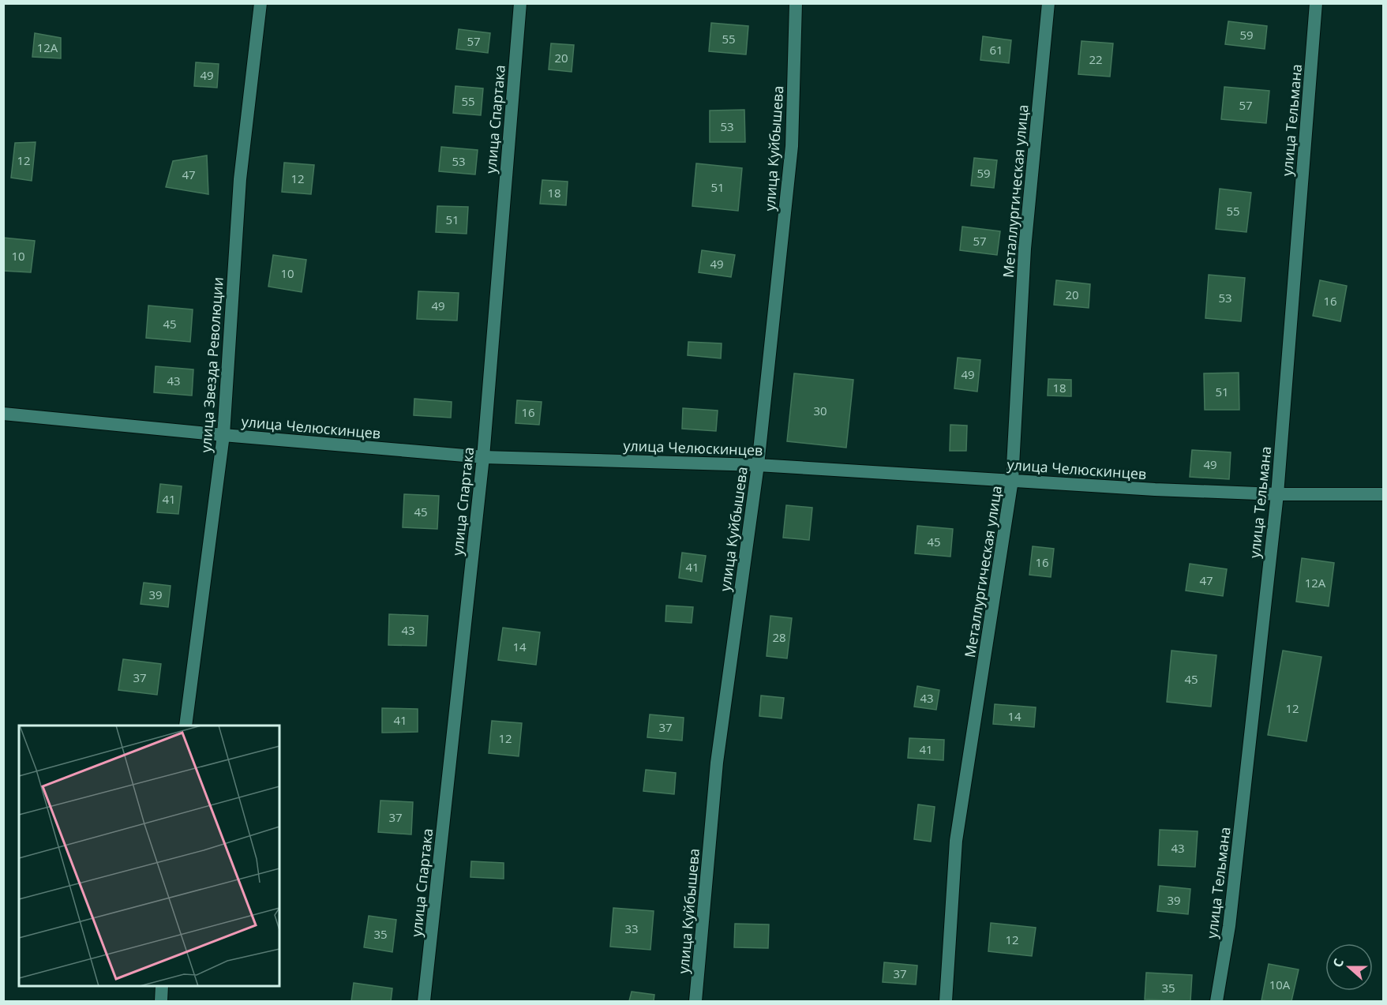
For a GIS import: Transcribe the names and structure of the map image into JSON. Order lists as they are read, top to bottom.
{
  "streets": {
    "street": [
      "улица Спартака",
      "улица Тельмана",
      "улица Куйбышева",
      "Металлургическая улица",
      "улица Звезда Революции",
      "улица Челюскинцев"
    ]
  },
  "crossings": [
    ["улица Спартака", "улица Челюскинцев"],
    ["улица Тельмана", "улица Челюскинцев"],
    ["улица Куйбышева", "улица Челюскинцев"],
    ["Металлургическая улица", "улица Челюскинцев"],
    ["улица Звезда Революции", "улица Челюскинцев"]
  ],
  "house_numbers": [
    "59",
    "55",
    "57",
    "12А",
    "61",
    "20",
    "22",
    "49",
    "55",
    "57",
    "53",
    "12",
    "53",
    "59",
    "47",
    "12",
    "51",
    "18",
    "55",
    "51",
    "57",
    "10",
    "49",
    "10",
    "20",
    "53",
    "16",
    "49",
    "45",
    "49",
    "43",
    "18",
    "51",
    "30",
    "16",
    "49",
    "41",
    "45",
    "45",
    "16",
    "41",
    "47",
    "12А",
    "39",
    "43",
    "28",
    "14",
    "37",
    "45",
    "43",
    "12",
    "14",
    "41",
    "37",
    "12",
    "41",
    "37",
    "43",
    "39",
    "33",
    "35",
    "12",
    "37",
    "10А",
    "35"
  ],
  "north": "left"
}
